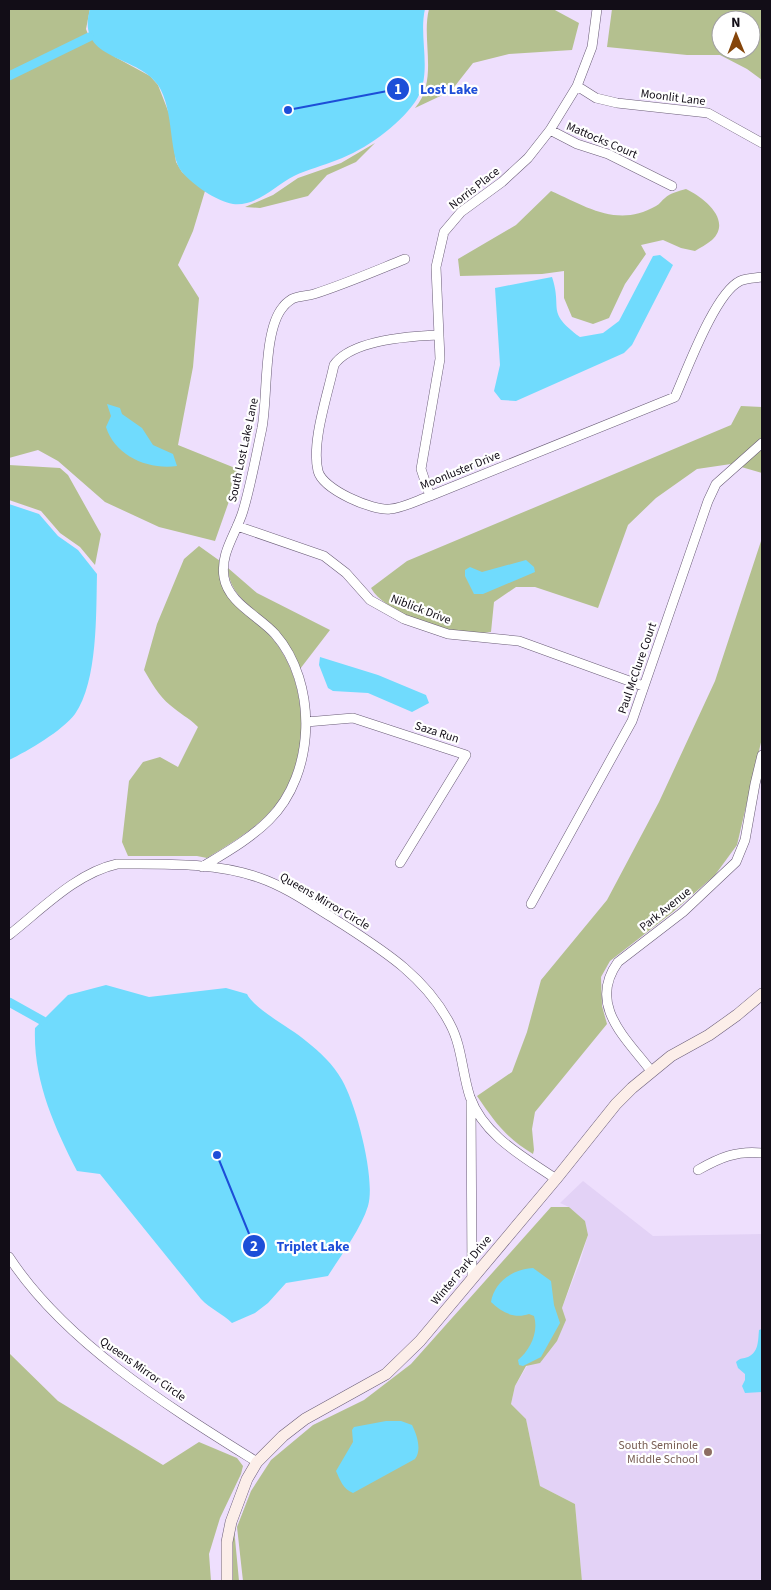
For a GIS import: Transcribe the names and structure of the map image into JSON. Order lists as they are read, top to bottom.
{
  "streets": {
    "street": [
      "Moonlit Lane",
      "Mattocks Court",
      "Norris Place",
      "South Lost Lake Lane",
      "Moonluster Drive",
      "Niblick Drive",
      "Paul McClure Court",
      "Saza Run",
      "Queens Mirror Circle",
      "Park Avenue",
      "Winter Park Drive"
    ]
  },
  "crossings": [
    ["Moonlit Lane", "Norris Place"],
    ["Mattocks Court", "Norris Place"],
    ["Norris Place", "Moonluster Drive"],
    ["South Lost Lake Lane", "Niblick Drive"],
    ["South Lost Lake Lane", "Saza Run"],
    ["South Lost Lake Lane", "Queens Mirror Circle"],
    ["Niblick Drive", "Paul McClure Court"],
    ["Queens Mirror Circle", "Winter Park Drive"],
    ["Park Avenue", "Winter Park Drive"]
  ],
  "places": ["Lost Lake", "Triplet Lake", "South Seminole Middle School"],
  "north": "top"
}
